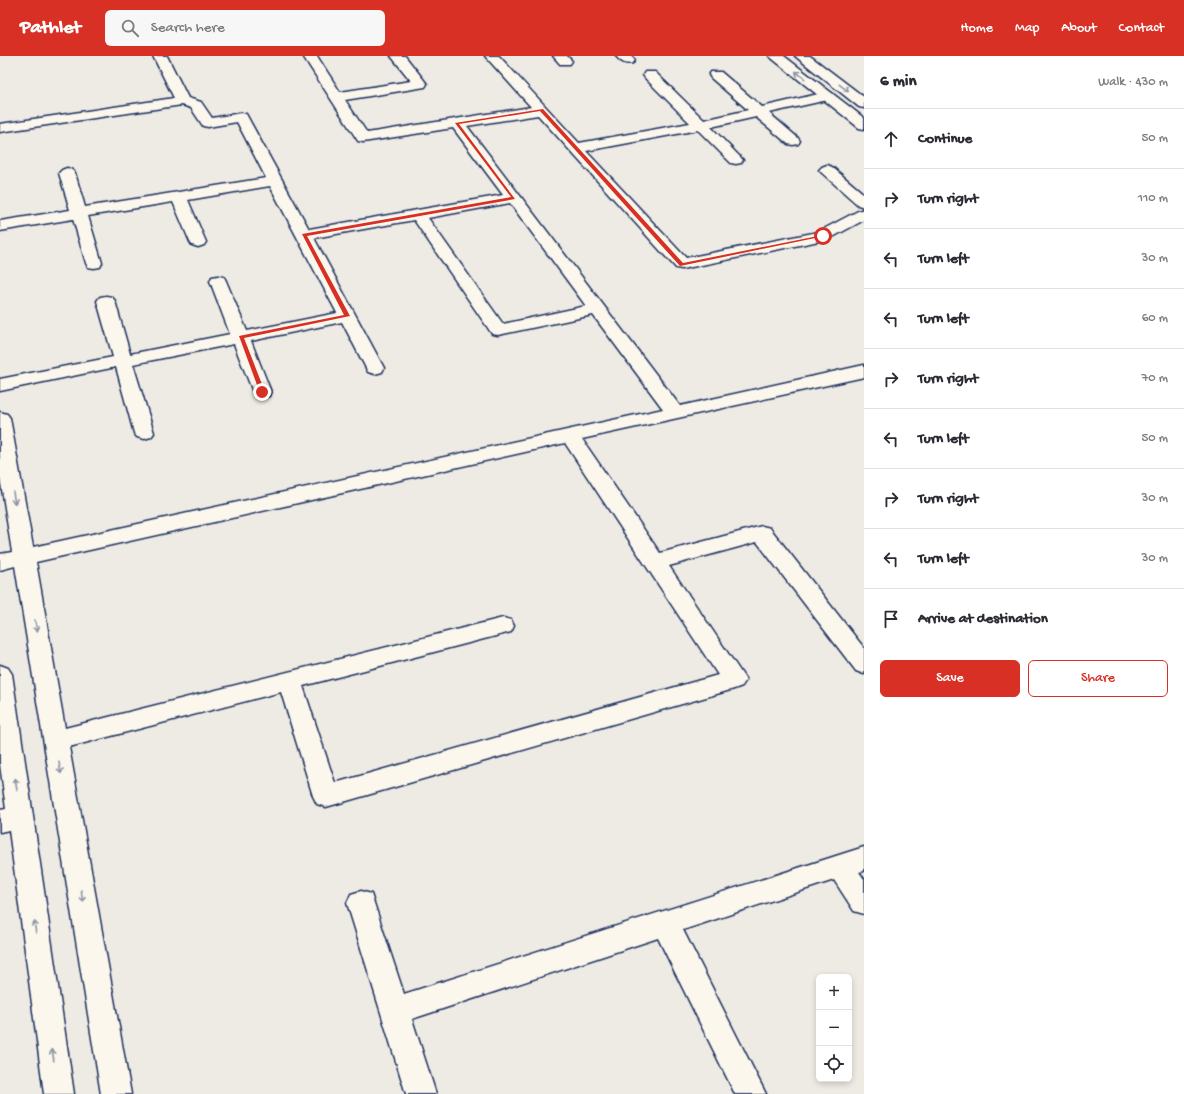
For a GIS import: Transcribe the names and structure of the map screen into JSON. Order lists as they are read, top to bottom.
{
  "page": {
    "header": "Pathlet",
    "search": "Search here",
    "nav": [
      "Home",
      "Map",
      "About",
      "Contact"
    ],
    "heading": ["6 min", "Walk · 430 m"],
    "list": [
      ["Continue", "50 m"],
      ["Turn right", "110 m"],
      ["Turn left", "30 m"],
      ["Turn left", "60 m"],
      ["Turn right", "70 m"],
      ["Turn left", "50 m"],
      ["Turn right", "30 m"],
      ["Turn left", "30 m"],
      "Arrive at destination"
    ],
    "buttons": ["Save", "Share"],
    "map_buttons": ["+", "−"]
  }
}
